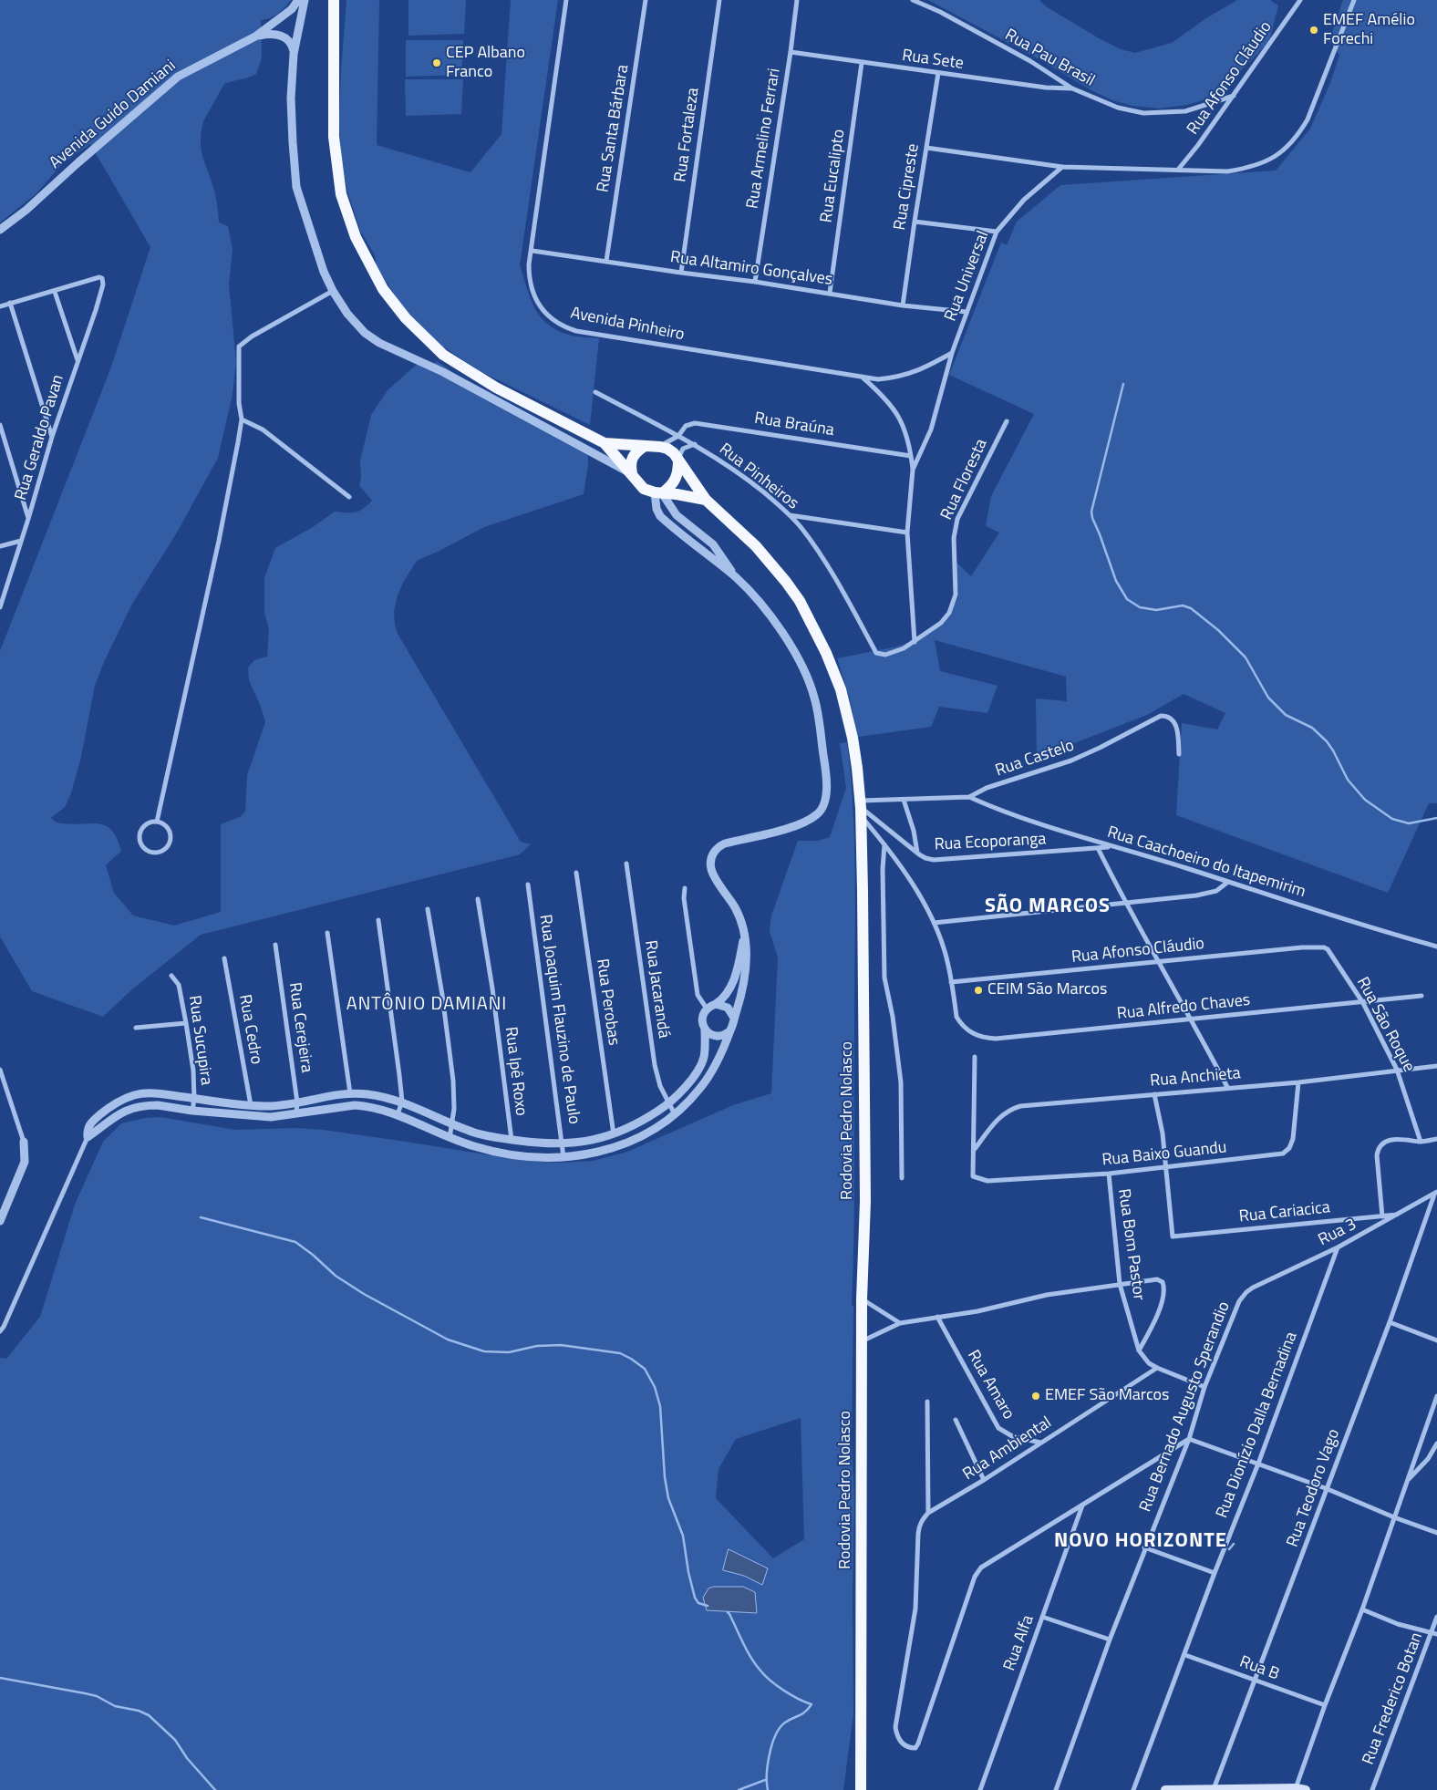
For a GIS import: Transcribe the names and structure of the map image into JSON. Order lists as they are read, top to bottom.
{
  "streets": {
    "highway": ["Rodovia Pedro Nolasco"],
    "street": [
      "Rua Pau Brasil",
      "Rua Sete",
      "Rua Afonso Cláudio",
      "Avenida Guido Damiani",
      "Rua Santa Bárbara",
      "Rua Fortaleza",
      "Rua Armelino Ferrari",
      "Rua Eucalipto",
      "Rua Cipreste",
      "Rua Altamiro Gonçalves",
      "Rua Universal",
      "Avenida Pinheiro",
      "Rua Braúna",
      "Rua Geraldo Pavan",
      "Rua Pinheiros",
      "Rua Floresta",
      "Rua Castelo",
      "Rua Ecoporanga",
      "Rua Caachoeiro do Itapemirim",
      "Rua Jacarandá",
      "Rua Perobas",
      "Rua Alfredo Chaves",
      "Rua Joaquim Flauzino de Paulo",
      "Rua São Roque",
      "Rua Cerejeira",
      "Rua Cedro",
      "Rua Sucupira",
      "Rua Ipê Roxo",
      "Rua Anchieta",
      "Rua Baixo Guandu",
      "Rua Cariacica",
      "Rua 3",
      "Rua Bom Pastor",
      "Rua Amaro",
      "Rua Bernado Augusto Sperandio",
      "Rua Dionízio Dalla Bernadina",
      "Rua Ambiental",
      "Rua Teodoro Vago",
      "Rua Alfa",
      "Rua B",
      "Rua Frederico Botan"
    ]
  },
  "crossings": [
    ["Rua Pau Brasil", "Rua Sete"],
    ["Rua Pau Brasil", "Rua Afonso Cláudio"],
    ["Rua Sete", "Rua Armelino Ferrari"],
    ["Rua Sete", "Rua Eucalipto"],
    ["Rua Sete", "Rua Cipreste"],
    ["Rua Afonso Cláudio", "Rua Alfredo Chaves"],
    ["Rua Afonso Cláudio", "Rua São Roque"],
    ["Rua Santa Bárbara", "Rua Altamiro Gonçalves"],
    ["Rua Fortaleza", "Rua Altamiro Gonçalves"],
    ["Rua Armelino Ferrari", "Rua Altamiro Gonçalves"],
    ["Rua Eucalipto", "Rua Altamiro Gonçalves"],
    ["Rua Cipreste", "Rua Altamiro Gonçalves"],
    ["Rua Altamiro Gonçalves", "Rua Universal"],
    ["Rua Altamiro Gonçalves", "Avenida Pinheiro"],
    ["Rua Universal", "Avenida Pinheiro"],
    ["Rua Universal", "Rua Floresta"],
    ["Rua Braúna", "Rua Pinheiros"],
    ["Rua Braúna", "Rodovia Pedro Nolasco"],
    ["Rua Pinheiros", "Rua Floresta"],
    ["Rua Castelo", "Rua Ecoporanga"],
    ["Rua Castelo", "Rua Caachoeiro do Itapemirim"],
    ["Rua Castelo", "Rodovia Pedro Nolasco"],
    ["Rua Ecoporanga", "Rua Caachoeiro do Itapemirim"],
    ["Rua Ecoporanga", "Rodovia Pedro Nolasco"],
    ["Rua Alfredo Chaves", "Rua São Roque"],
    ["Rua São Roque", "Rua Anchieta"],
    ["Rua Anchieta", "Rua Baixo Guandu"],
    ["Rua Baixo Guandu", "Rua Cariacica"],
    ["Rua Baixo Guandu", "Rua Bom Pastor"],
    ["Rua Cariacica", "Rua 3"],
    ["Rua 3", "Rua Bernado Augusto Sperandio"],
    ["Rua 3", "Rua Dionízio Dalla Bernadina"],
    ["Rua 3", "Rua Teodoro Vago"],
    ["Rua Bom Pastor", "Rua Bernado Augusto Sperandio"],
    ["Rua Bom Pastor", "Rua Ambiental"],
    ["Rua Amaro", "Rua Ambiental"],
    ["Rua Dionízio Dalla Bernadina", "Rua B"],
    ["Rua Ambiental", "Rua Alfa"],
    ["Rua Teodoro Vago", "Rua B"]
  ],
  "districts": ["SÃO MARCOS", "ANTÔNIO DAMIANI", "NOVO HORIZONTE"],
  "places": [
    "EMEF Amélio Forechi",
    "CEP Albano Franco",
    "CEIM São Marcos",
    "EMEF São Marcos"
  ]
}
